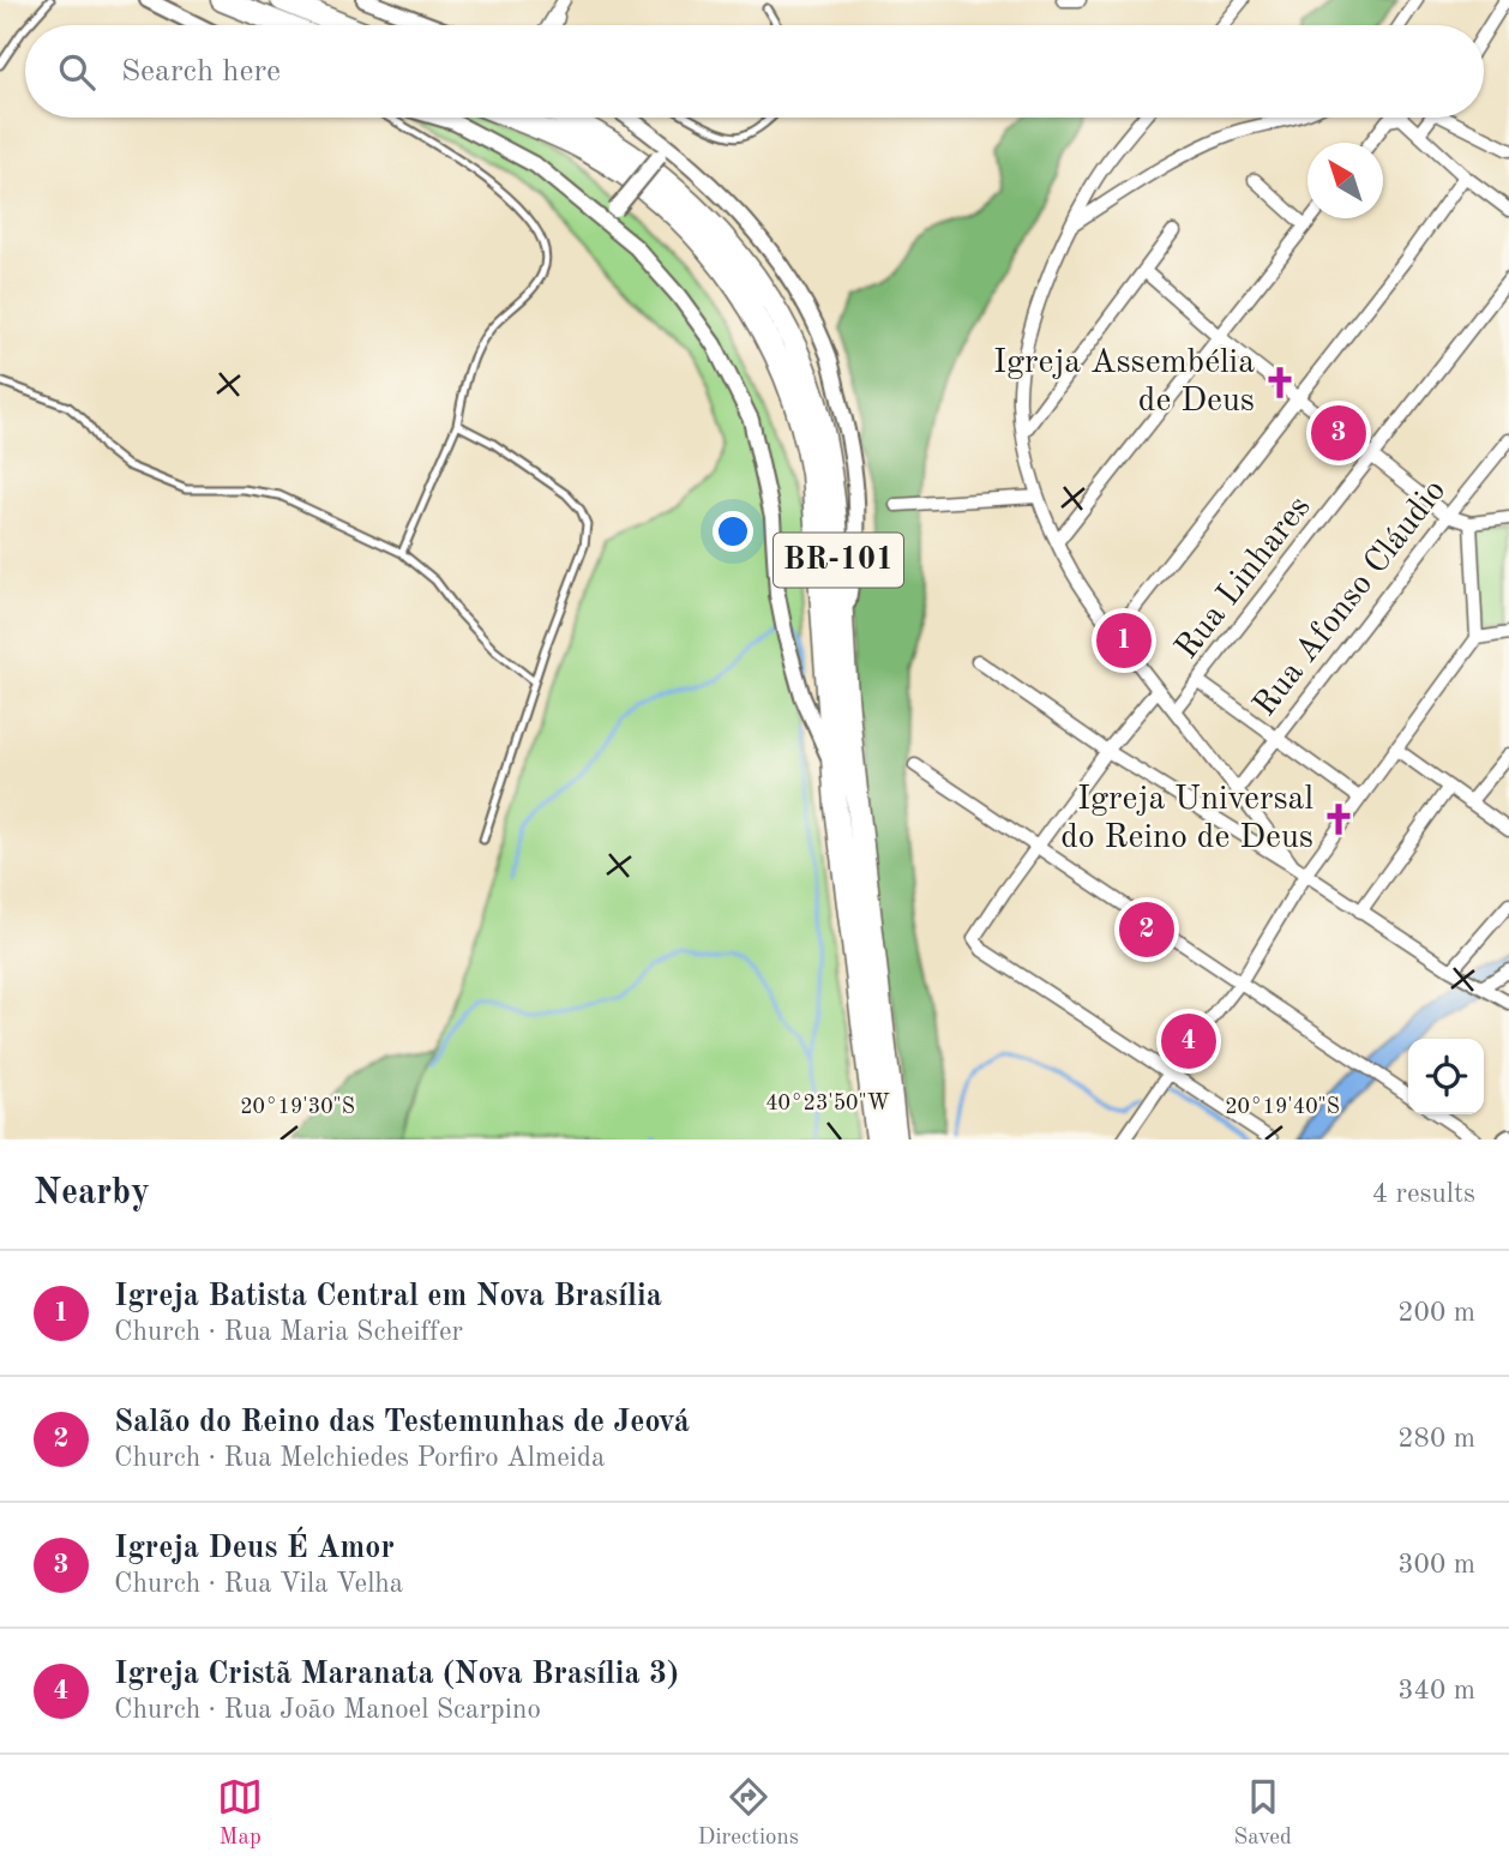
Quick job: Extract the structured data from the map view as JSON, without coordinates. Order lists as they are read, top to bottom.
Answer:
{
  "streets": {
    "highway": ["BR-101"],
    "street": ["Rua Linhares", "Rua Afonso Cláudio"]
  },
  "places": {
    "church": ["Igreja Assembélia de Deus", "Igreja Universal do Reino de Deus"]
  },
  "north": "top left",
  "page": {
    "search": "Search here",
    "pins": [
      "3",
      "1",
      "2",
      "4"
    ],
    "heading": ["Nearby", "4 results"],
    "list": [
      {
        "mark": "1",
        "name": "Igreja Batista Central em Nova Brasília",
        "note": "Church · Rua Maria Scheiffer",
        "value": "200 m"
      },
      {
        "mark": "2",
        "name": "Salão do Reino das Testemunhas de Jeová",
        "note": "Church · Rua Melchiedes Porfiro Almeida",
        "value": "280 m"
      },
      {
        "mark": "3",
        "name": "Igreja Deus É Amor",
        "note": "Church · Rua Vila Velha",
        "value": "300 m"
      },
      {
        "mark": "4",
        "name": "Igreja Cristã Maranata (Nova Brasília 3)",
        "note": "Church · Rua João Manoel Scarpino",
        "value": "340 m"
      }
    ],
    "nav": ["Map", "Directions", "Saved"]
  },
  "coordinates": ["40°23'50\"W", "20°19'30\"S", "20°19'40\"S"]
}
